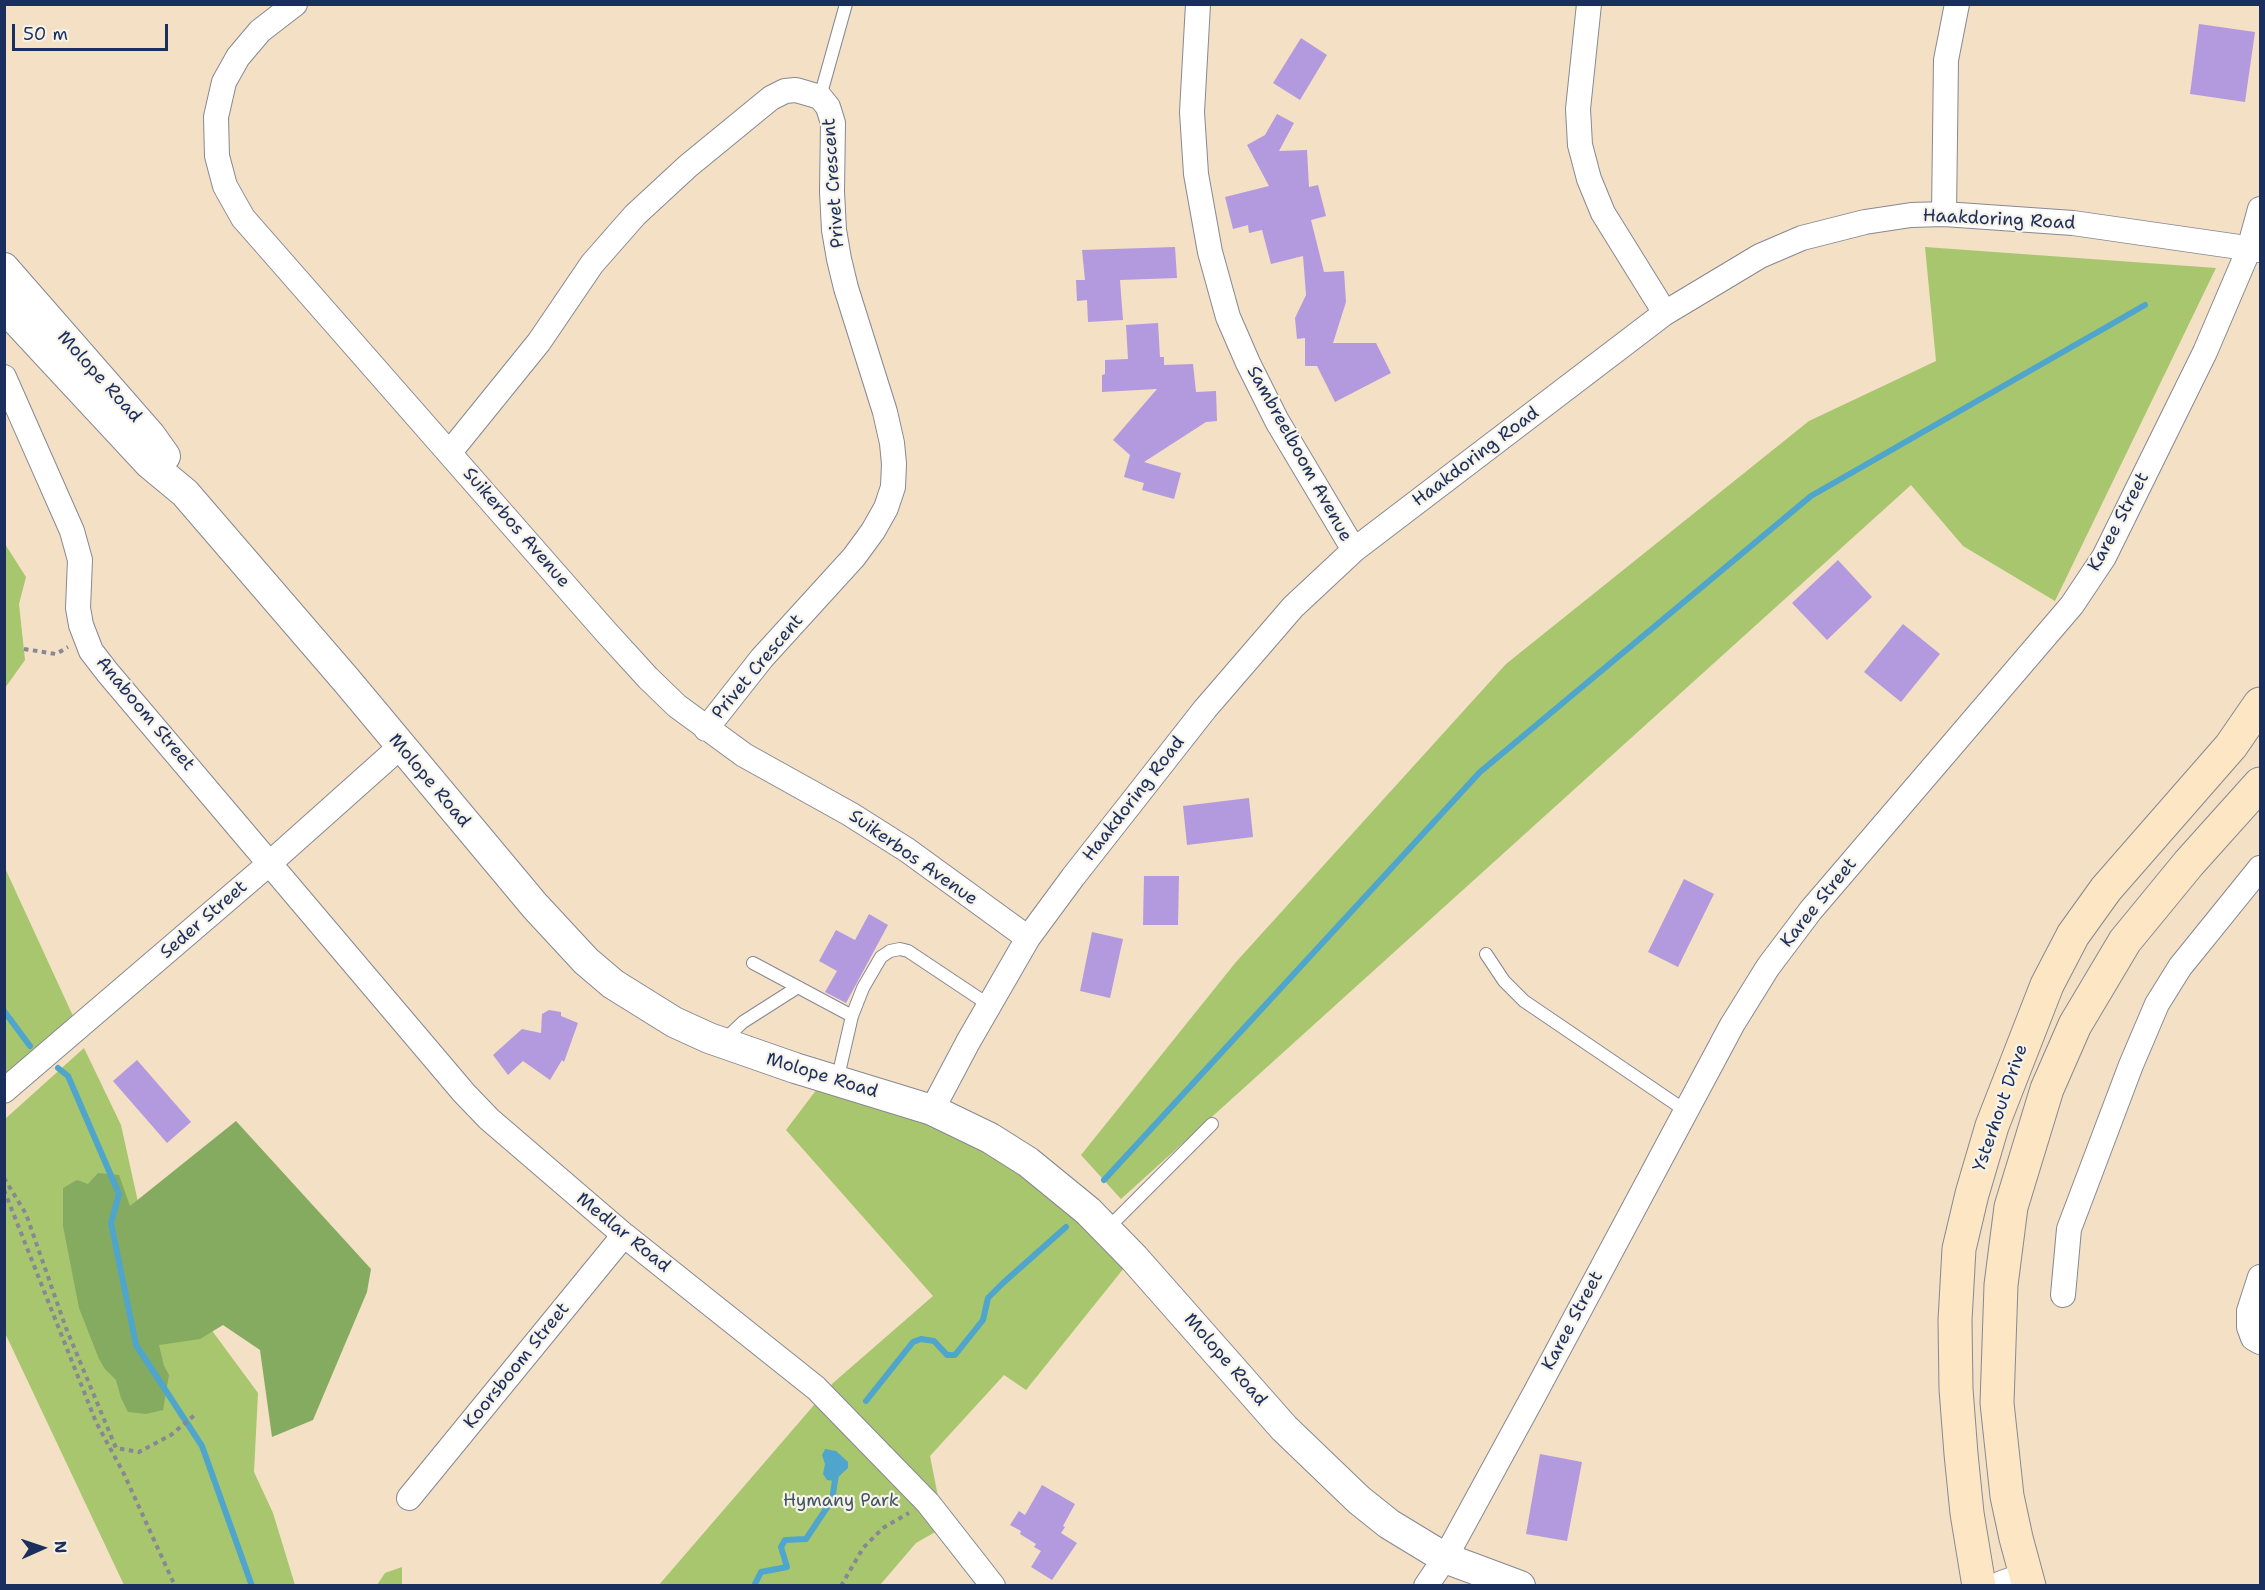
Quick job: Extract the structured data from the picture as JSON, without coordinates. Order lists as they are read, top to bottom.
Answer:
{
  "streets": {
    "main road": ["Ysterhout Drive"],
    "street": [
      "Privet Crescent",
      "Haakdoring Road",
      "Molope Road",
      "Sambreelboom Avenue",
      "Karee Street",
      "Suikerbos Avenue",
      "Anaboom Street",
      "Seder Street",
      "Medlar Road",
      "Koorsboom Street"
    ]
  },
  "crossings": [
    ["Privet Crescent", "Suikerbos Avenue"],
    ["Haakdoring Road", "Molope Road"],
    ["Haakdoring Road", "Sambreelboom Avenue"],
    ["Haakdoring Road", "Karee Street"],
    ["Haakdoring Road", "Suikerbos Avenue"],
    ["Molope Road", "Karee Street"],
    ["Molope Road", "Seder Street"],
    ["Anaboom Street", "Seder Street"],
    ["Anaboom Street", "Medlar Road"],
    ["Seder Street", "Medlar Road"],
    ["Medlar Road", "Koorsboom Street"]
  ],
  "parks": ["Hymany Park"],
  "scale_bar": "50 m",
  "north": "right"
}
